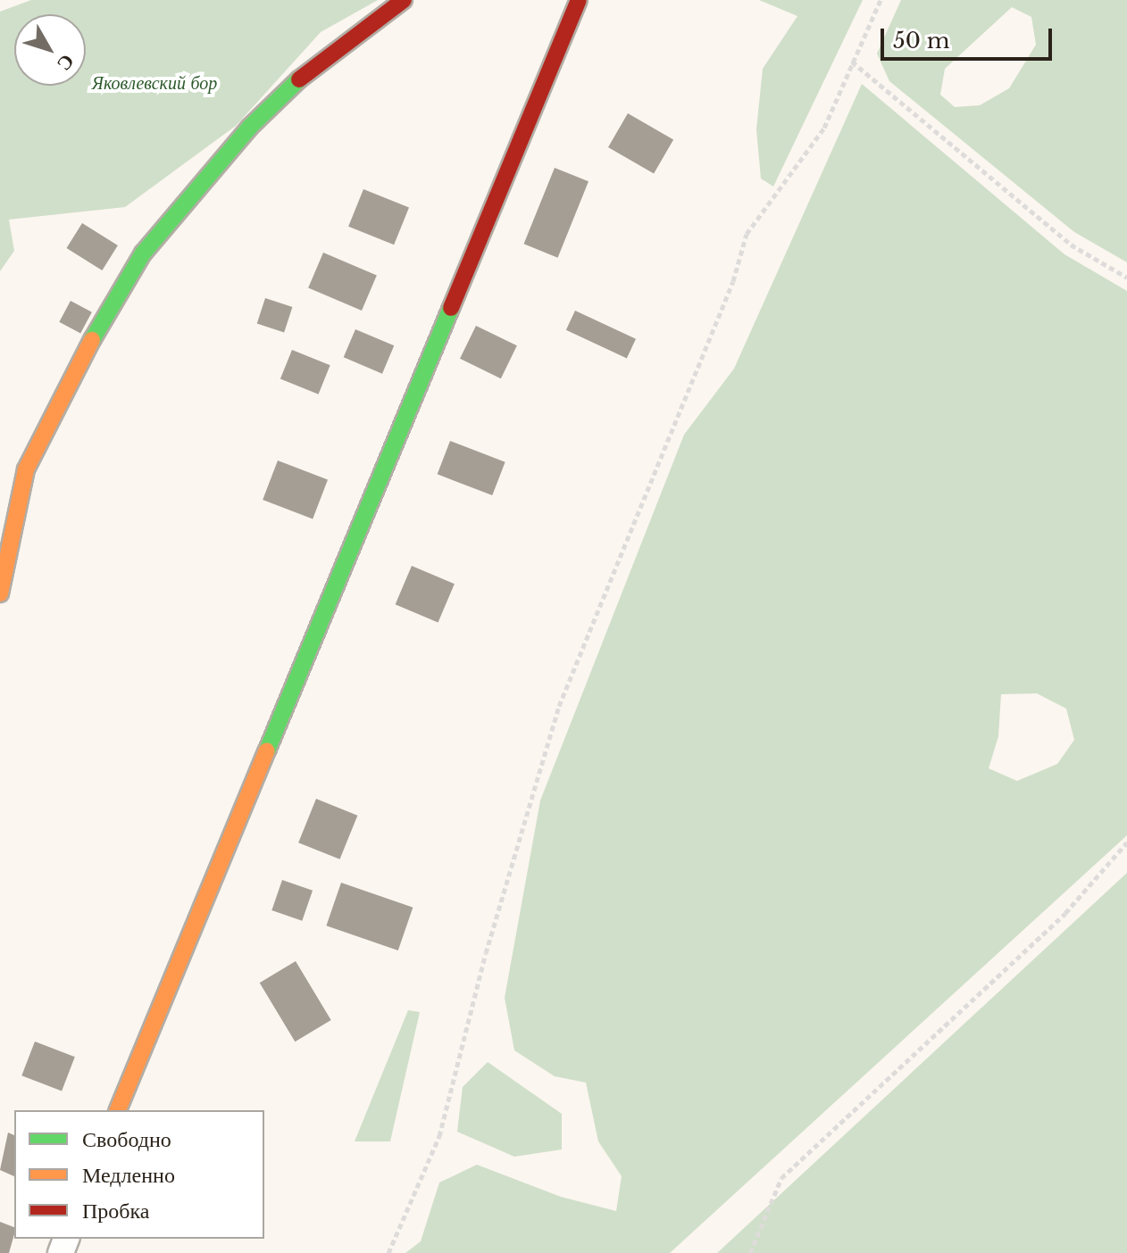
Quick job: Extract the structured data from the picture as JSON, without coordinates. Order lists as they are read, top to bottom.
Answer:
{
  "parks": ["Яковлевский бор"],
  "legend": ["Свободно", "Медленно", "Пробка"],
  "scale_bar": "50 m",
  "north": "bottom right"
}
